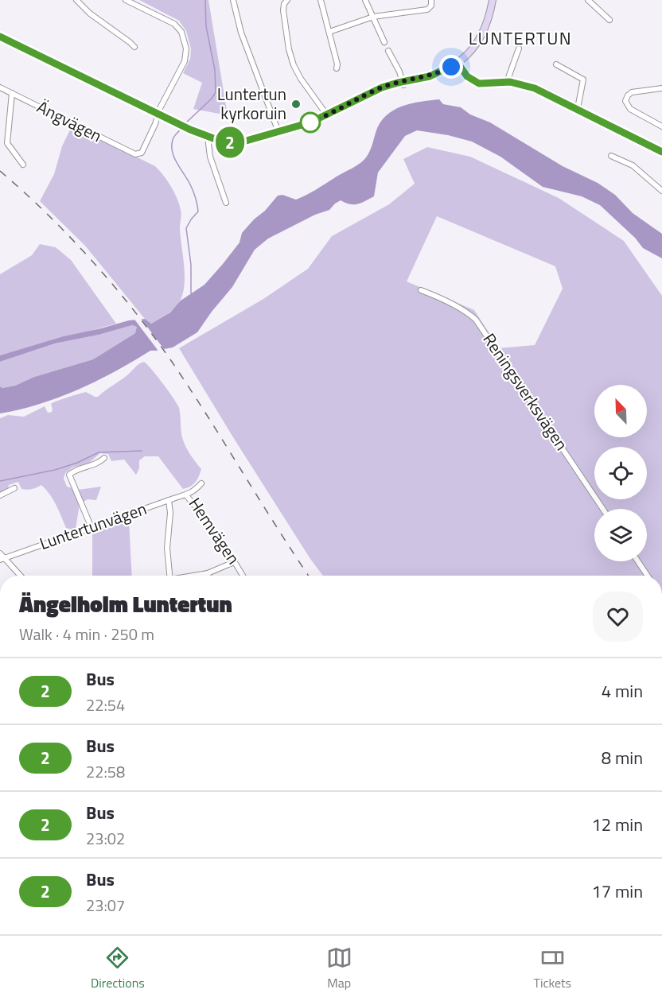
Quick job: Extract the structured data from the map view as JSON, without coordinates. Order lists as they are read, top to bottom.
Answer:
{
  "streets": {
    "street": [
      "Ängvägen",
      "Reningsverksvägen",
      "Luntertunvägen",
      "Hemvägen"
    ]
  },
  "crossings": [
    ["Luntertunvägen", "Hemvägen"]
  ],
  "districts": ["LUNTERTUN"],
  "places": ["Luntertun kyrkoruin"],
  "lines": ["bus line 2"],
  "north": "top left",
  "page": {
    "on_map": "2",
    "heading": ["Ängelholm Luntertun", "Walk · 4 min · 250 m"],
    "list": [
      {
        "mark": "2",
        "name": "Bus",
        "note": "22:54",
        "value": "4 min"
      },
      {
        "mark": "2",
        "name": "Bus",
        "note": "22:58",
        "value": "8 min"
      },
      {
        "mark": "2",
        "name": "Bus",
        "note": "23:02",
        "value": "12 min"
      },
      {
        "mark": "2",
        "name": "Bus",
        "note": "23:07",
        "value": "17 min"
      }
    ],
    "tabs": ["Directions", "Map", "Tickets"]
  }
}
